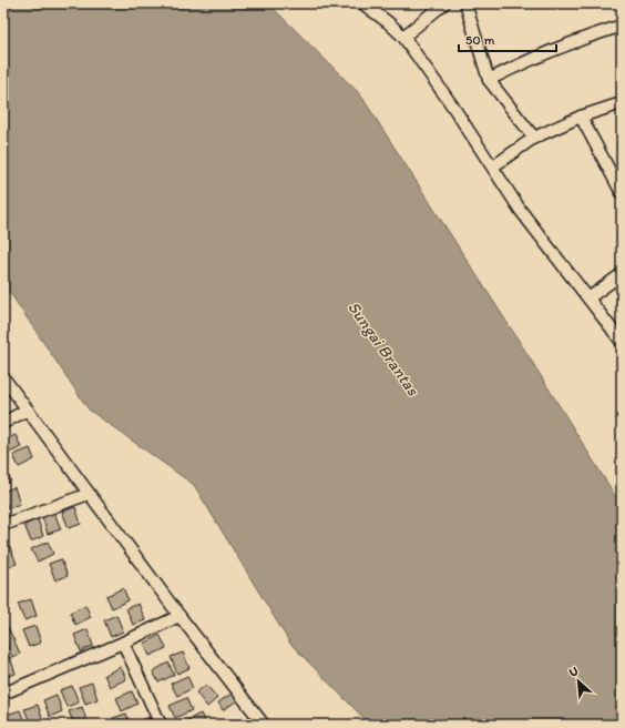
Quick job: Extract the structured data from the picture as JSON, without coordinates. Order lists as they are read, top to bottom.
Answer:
{
  "water": ["Sungai Brantas"],
  "scale_bar": "50 m",
  "north": "top left"
}
